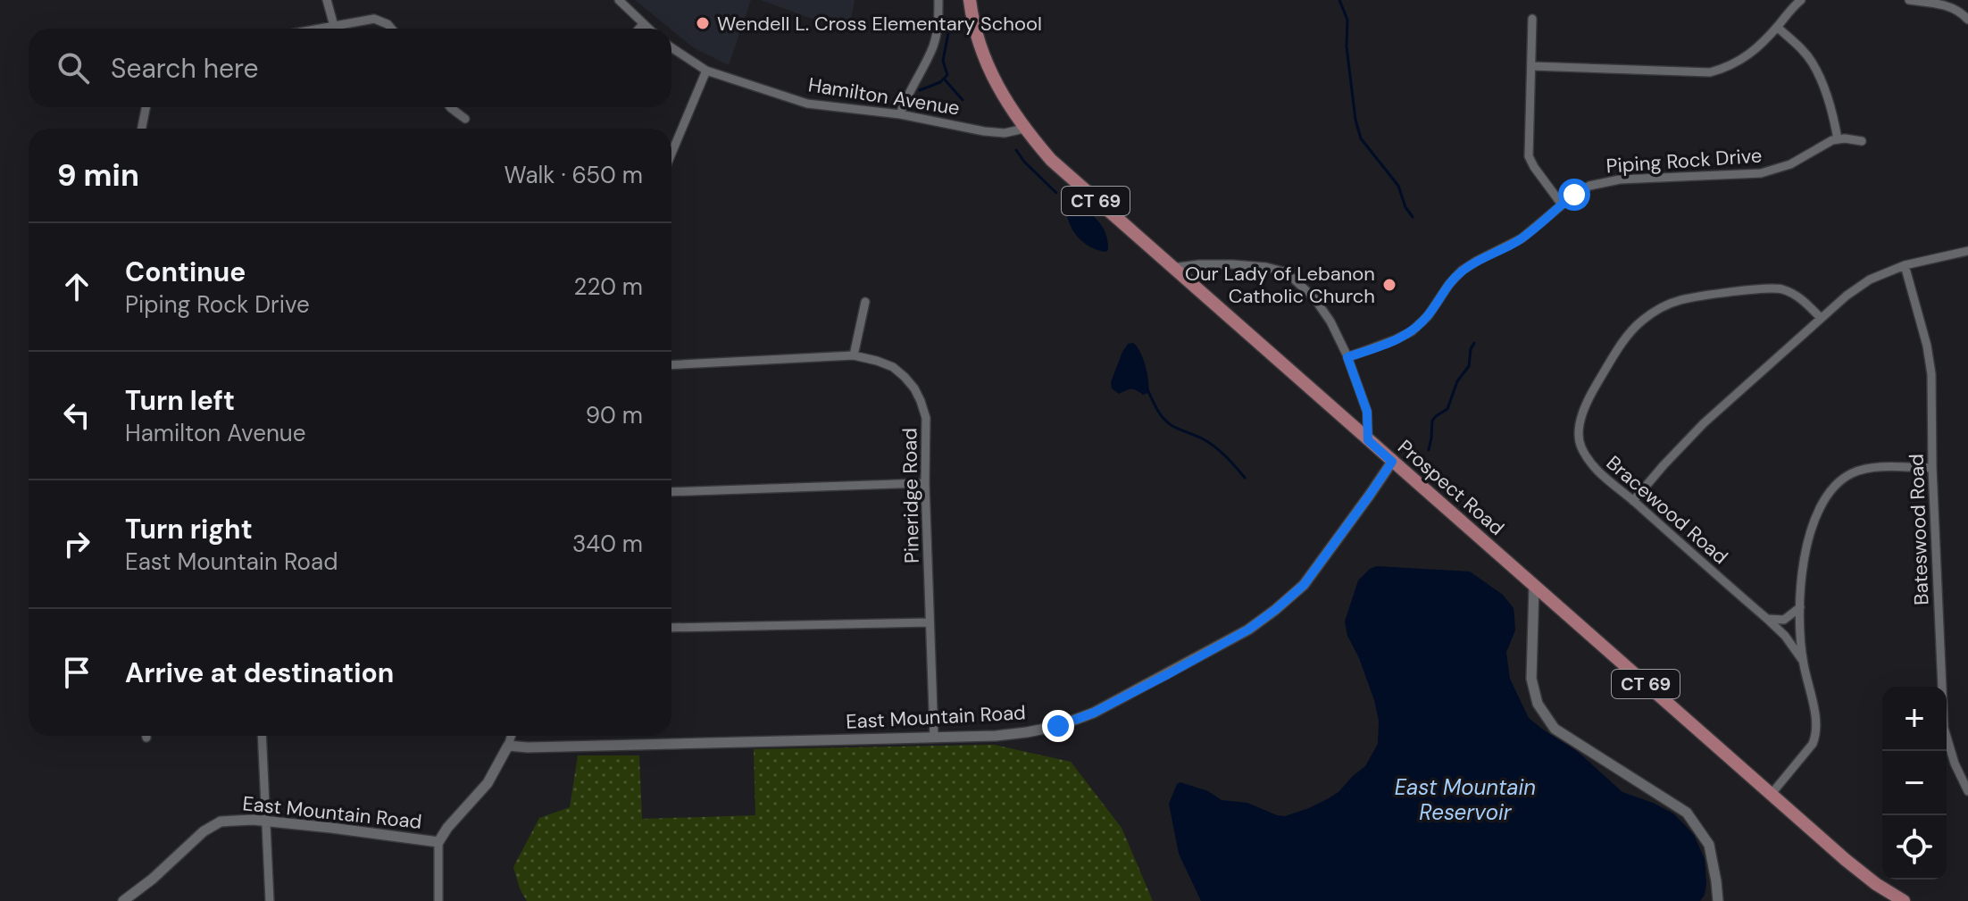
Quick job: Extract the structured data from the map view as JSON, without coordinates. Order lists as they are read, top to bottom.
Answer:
{
  "streets": {
    "main road": ["CT 69", "Prospect Road"],
    "street": [
      "Hamilton Avenue",
      "Piping Rock Drive",
      "Pineridge Road",
      "Bracewood Road",
      "Bateswood Road",
      "East Mountain Road"
    ]
  },
  "crossings": [
    ["Hamilton Avenue", "Prospect Road"],
    ["Prospect Road", "East Mountain Road"],
    ["Pineridge Road", "East Mountain Road"]
  ],
  "water": ["East Mountain Reservoir"],
  "places": ["Wendell L. Cross Elementary School", "Our Lady of Lebanon Catholic Church"],
  "page": {
    "search": "Search here",
    "heading": ["9 min", "Walk · 650 m"],
    "list": [
      ["Continue", "Piping Rock Drive", "220 m"],
      ["Turn left", "Hamilton Avenue", "90 m"],
      ["Turn right", "East Mountain Road", "340 m"],
      "Arrive at destination"
    ],
    "map_buttons": ["+", "−"]
  }
}
